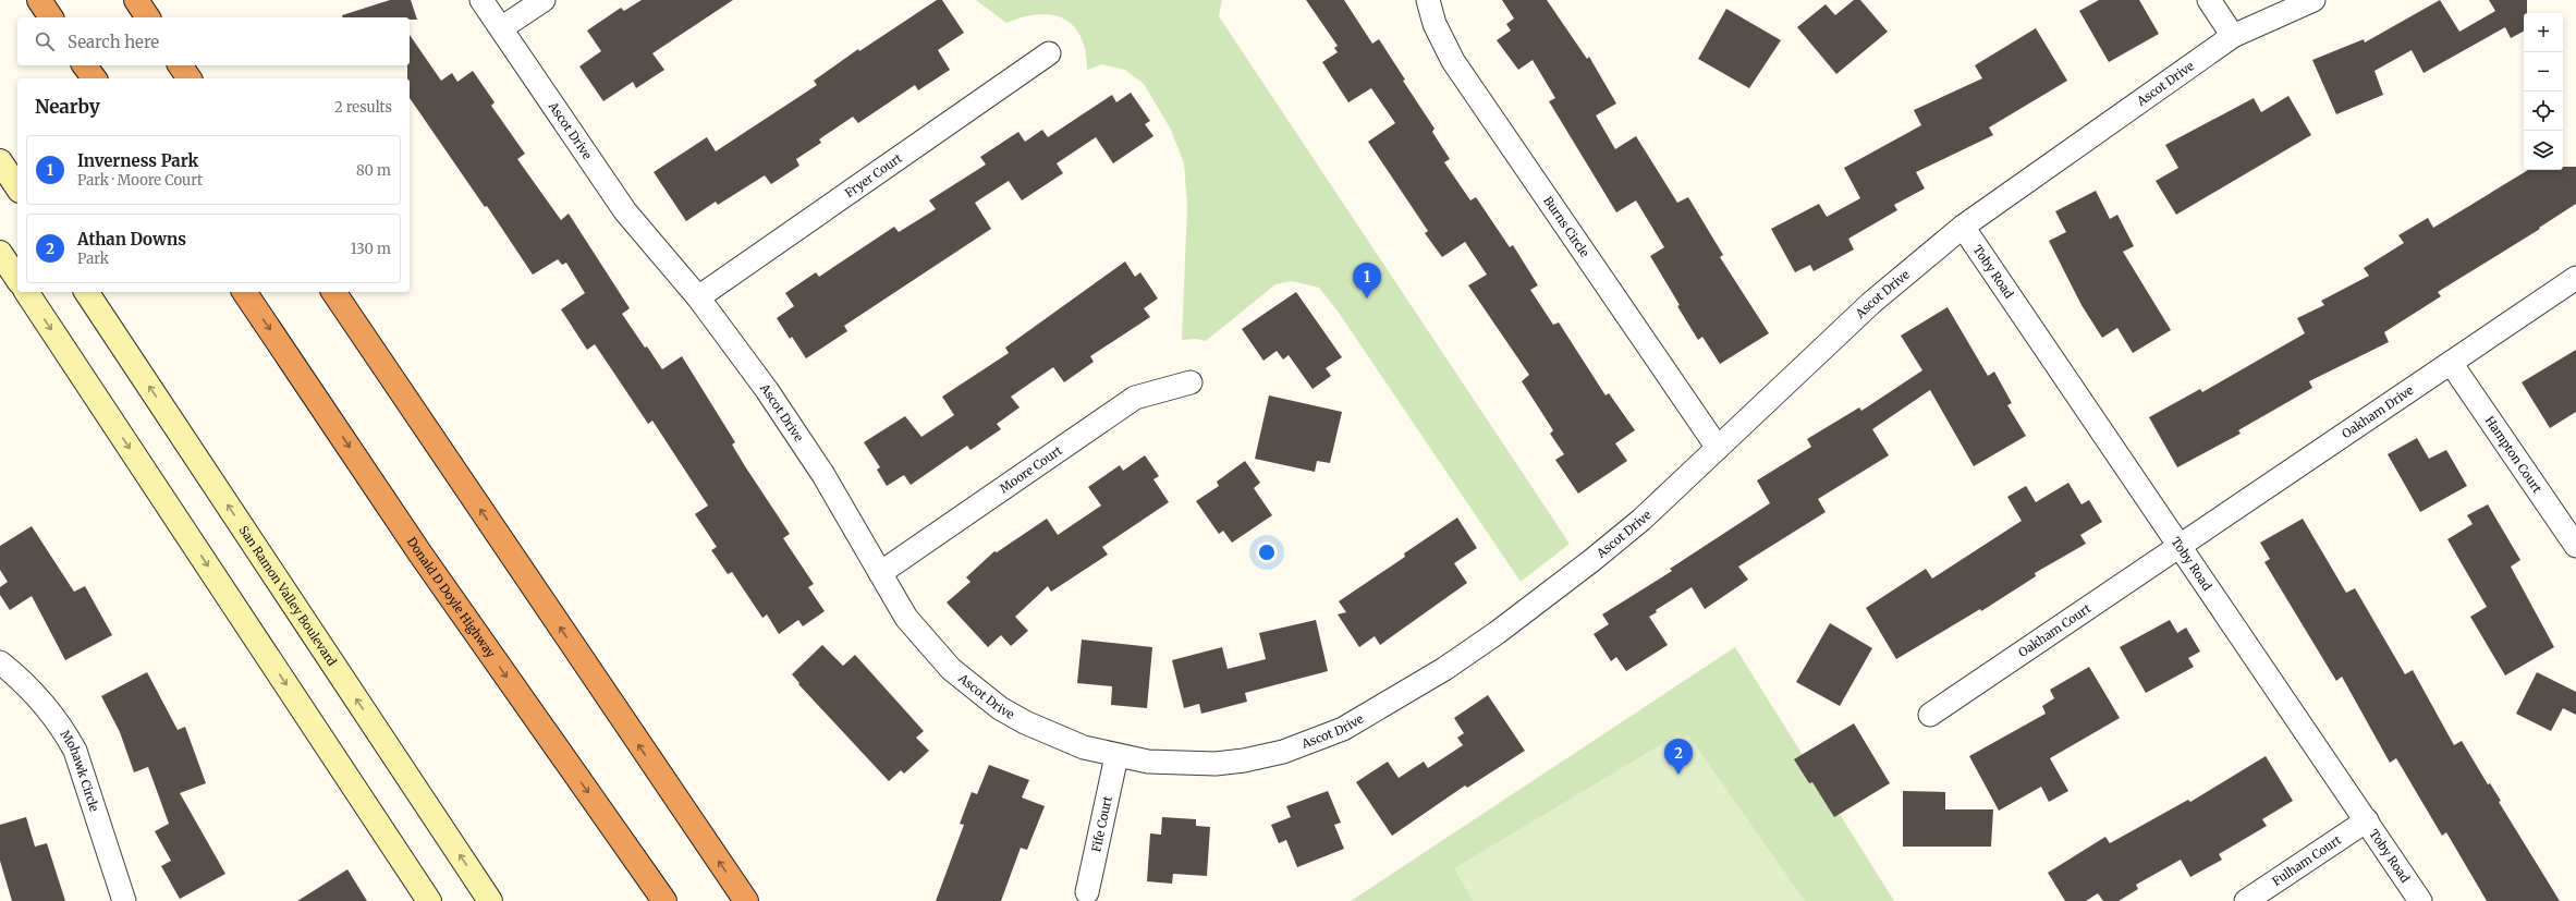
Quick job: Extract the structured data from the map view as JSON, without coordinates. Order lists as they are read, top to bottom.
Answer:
{
  "streets": {
    "highway": ["Donald D Doyle Highway"],
    "main road": ["San Ramon Valley Boulevard"],
    "street": [
      "Ascot Drive",
      "Fryer Court",
      "Burns Circle",
      "Toby Road",
      "Oakham Drive",
      "Hampton Court",
      "Moore Court",
      "Oakham Court",
      "Mohawk Circle",
      "Fife Court",
      "Fulham Court"
    ]
  },
  "crossings": [
    ["Ascot Drive", "Fryer Court"],
    ["Ascot Drive", "Burns Circle"],
    ["Ascot Drive", "Toby Road"],
    ["Ascot Drive", "Moore Court"],
    ["Ascot Drive", "Fife Court"],
    ["Toby Road", "Oakham Drive"],
    ["Toby Road", "Oakham Court"],
    ["Toby Road", "Fulham Court"],
    ["Oakham Drive", "Hampton Court"],
    ["Oakham Drive", "Oakham Court"]
  ],
  "page": {
    "map_buttons": ["+", "−"],
    "search": "Search here",
    "heading": ["Nearby", "2 results"],
    "list": [
      {
        "mark": "1",
        "name": "Inverness Park",
        "note": "Park · Moore Court",
        "value": "80 m"
      },
      {
        "mark": "2",
        "name": "Athan Downs",
        "note": "Park",
        "value": "130 m"
      }
    ],
    "pins": ["1", "2"]
  }
}
